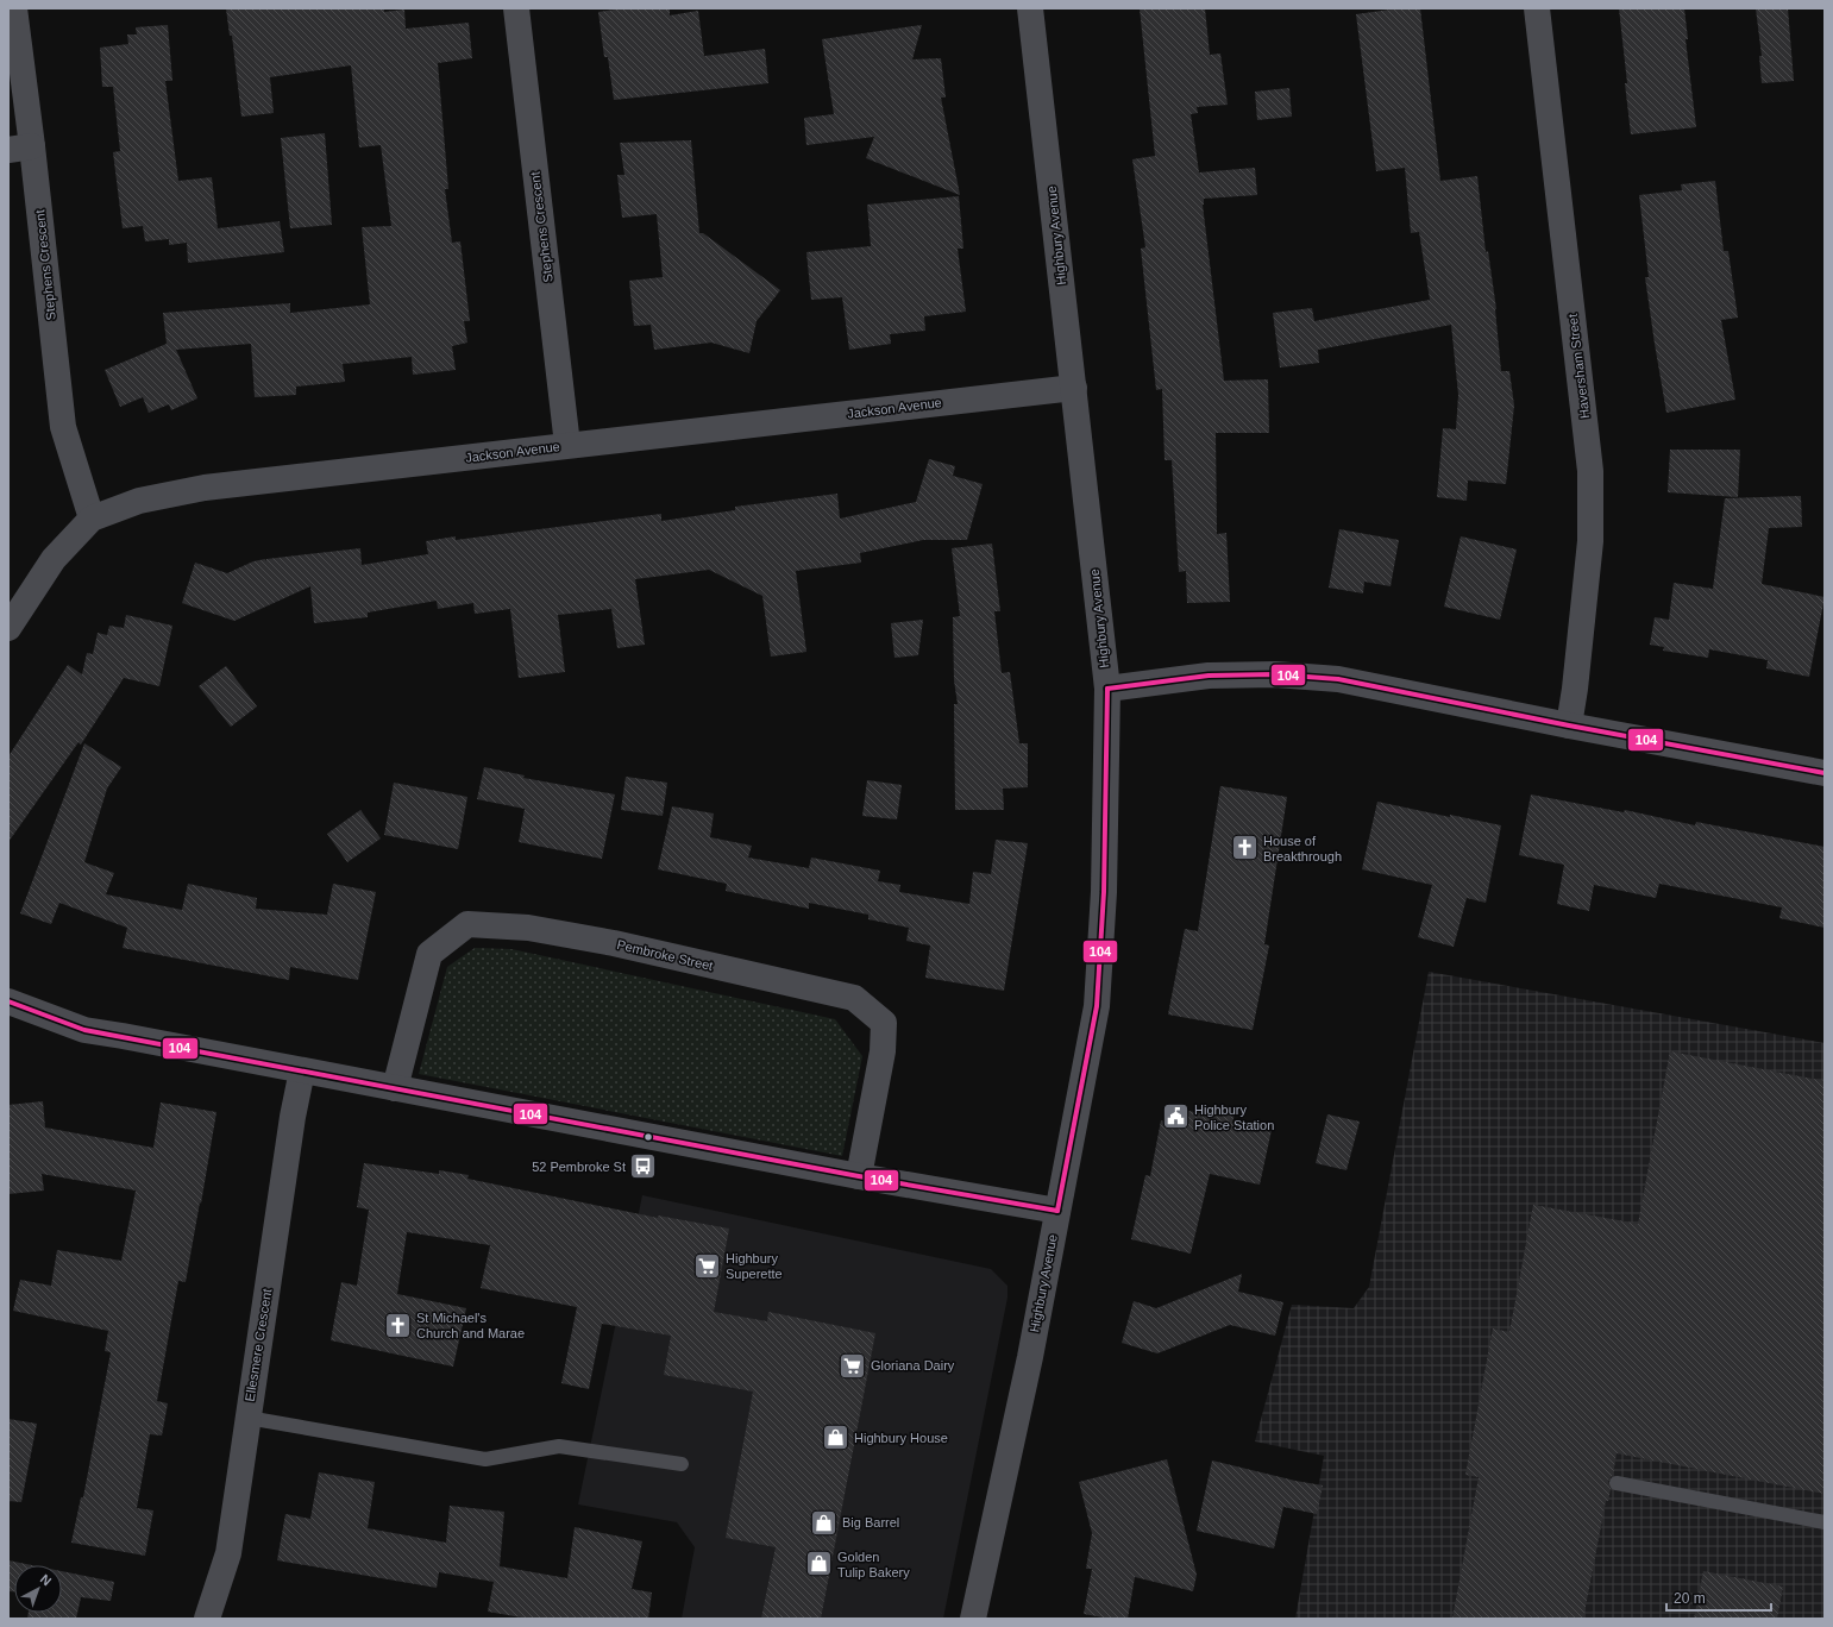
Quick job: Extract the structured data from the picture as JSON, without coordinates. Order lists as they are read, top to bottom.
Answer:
{
  "streets": {
    "street": [
      "Stephens Crescent",
      "Highbury Avenue",
      "Haversham Street",
      "Jackson Avenue",
      "Pembroke Street",
      "Ellesmere Crescent"
    ]
  },
  "crossings": [
    ["Stephens Crescent", "Jackson Avenue"],
    ["Highbury Avenue", "Jackson Avenue"]
  ],
  "places": {
    "church": ["House of Breakthrough", "St Michael's Church and Marae"],
    "public building": ["Highbury Police Station"],
    "bus stop": ["52 Pembroke St"],
    "supermarket": ["Highbury Superette", "Gloriana Dairy"],
    "shop": ["Highbury House", "Big Barrel", "Golden Tulip Bakery"]
  },
  "lines": ["transit line 104"],
  "scale_bar": "20 m",
  "north": "top right"
}
